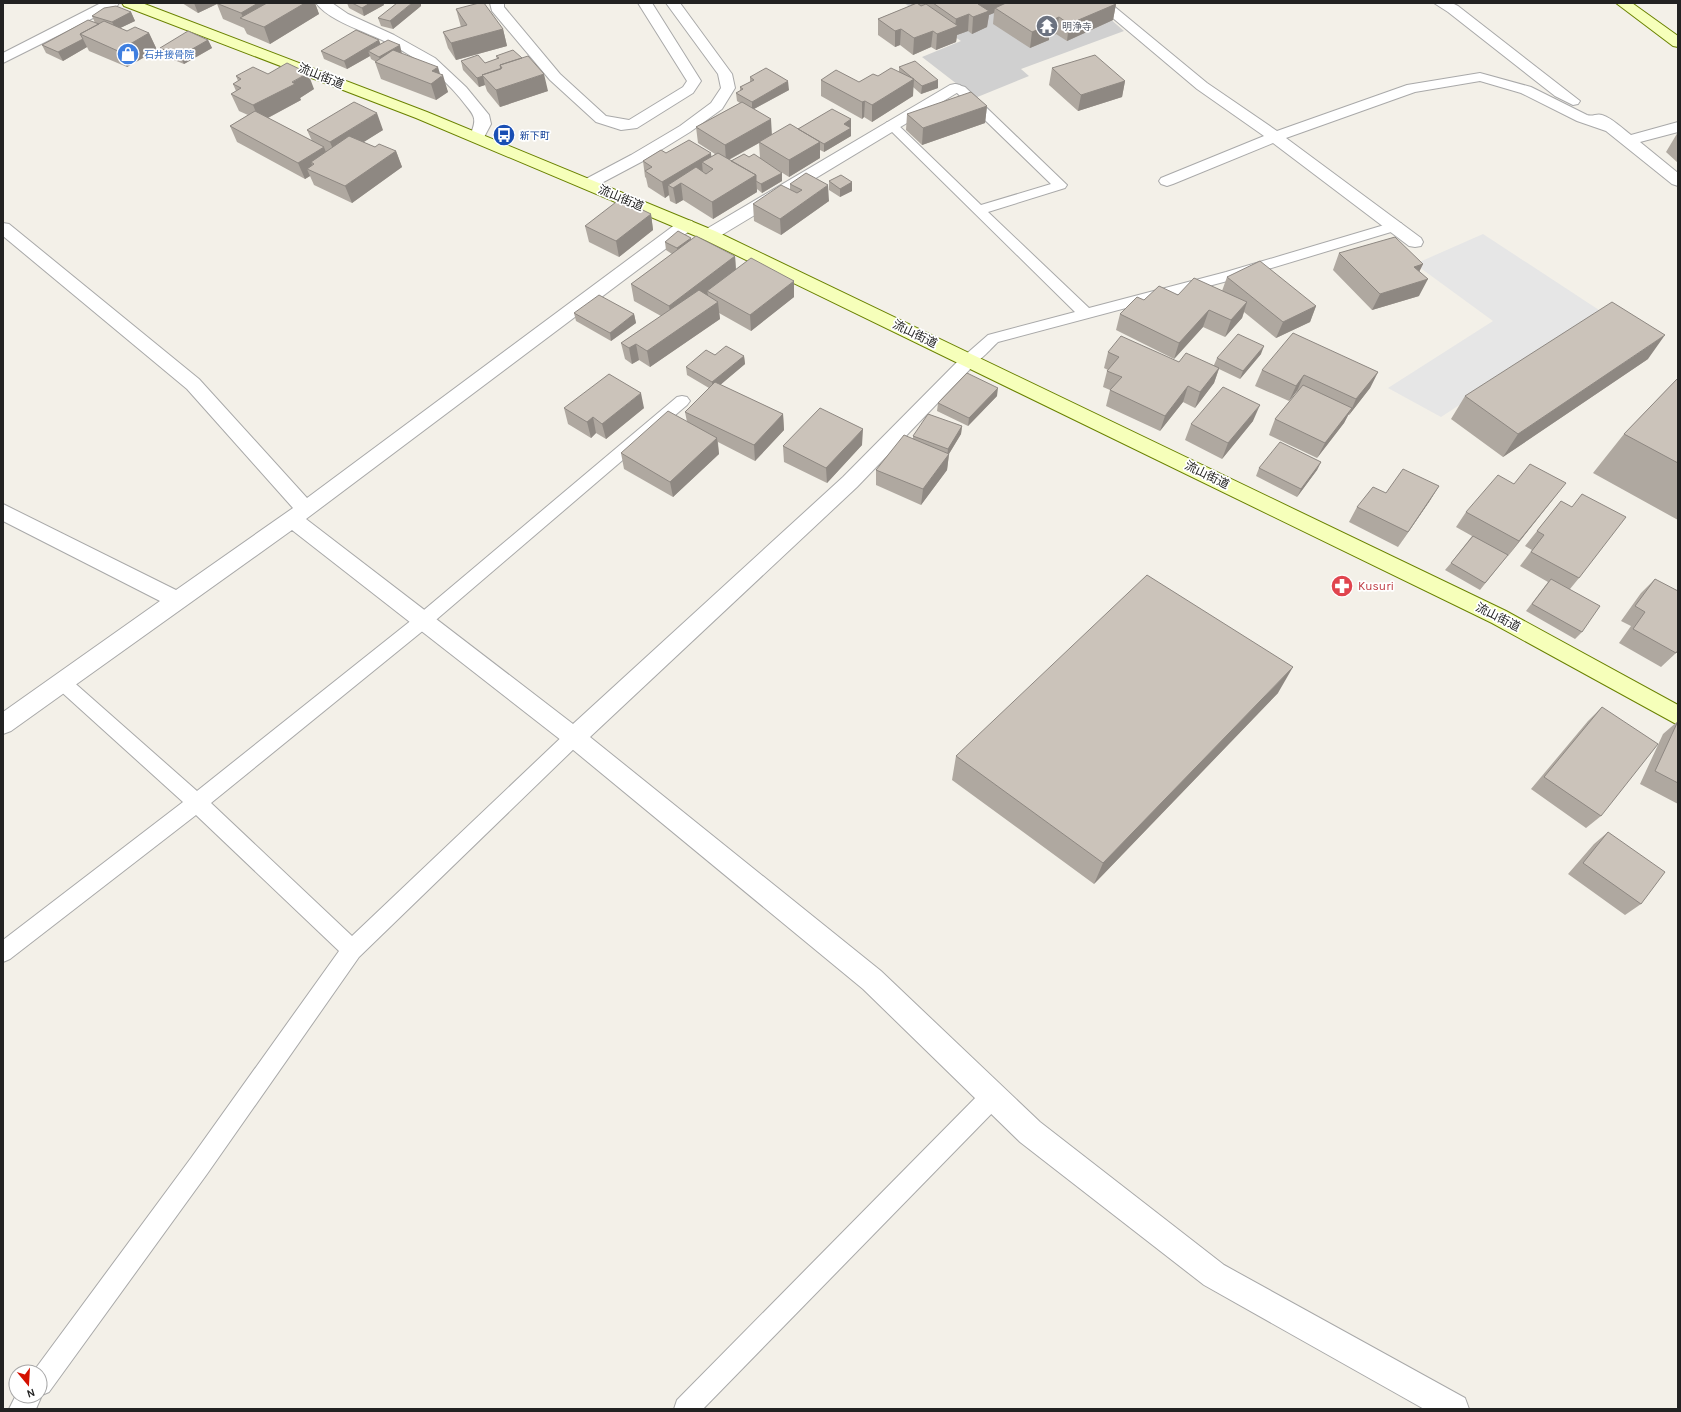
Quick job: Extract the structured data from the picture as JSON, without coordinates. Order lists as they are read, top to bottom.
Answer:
{
  "streets": {
    "street": ["流山街道"]
  },
  "places": {
    "temple": ["明浄寺"],
    "shop": ["石井接骨院"],
    "bus stop": ["新下町"],
    "pharmacy": ["Kusuri"]
  },
  "north": "bottom"
}
